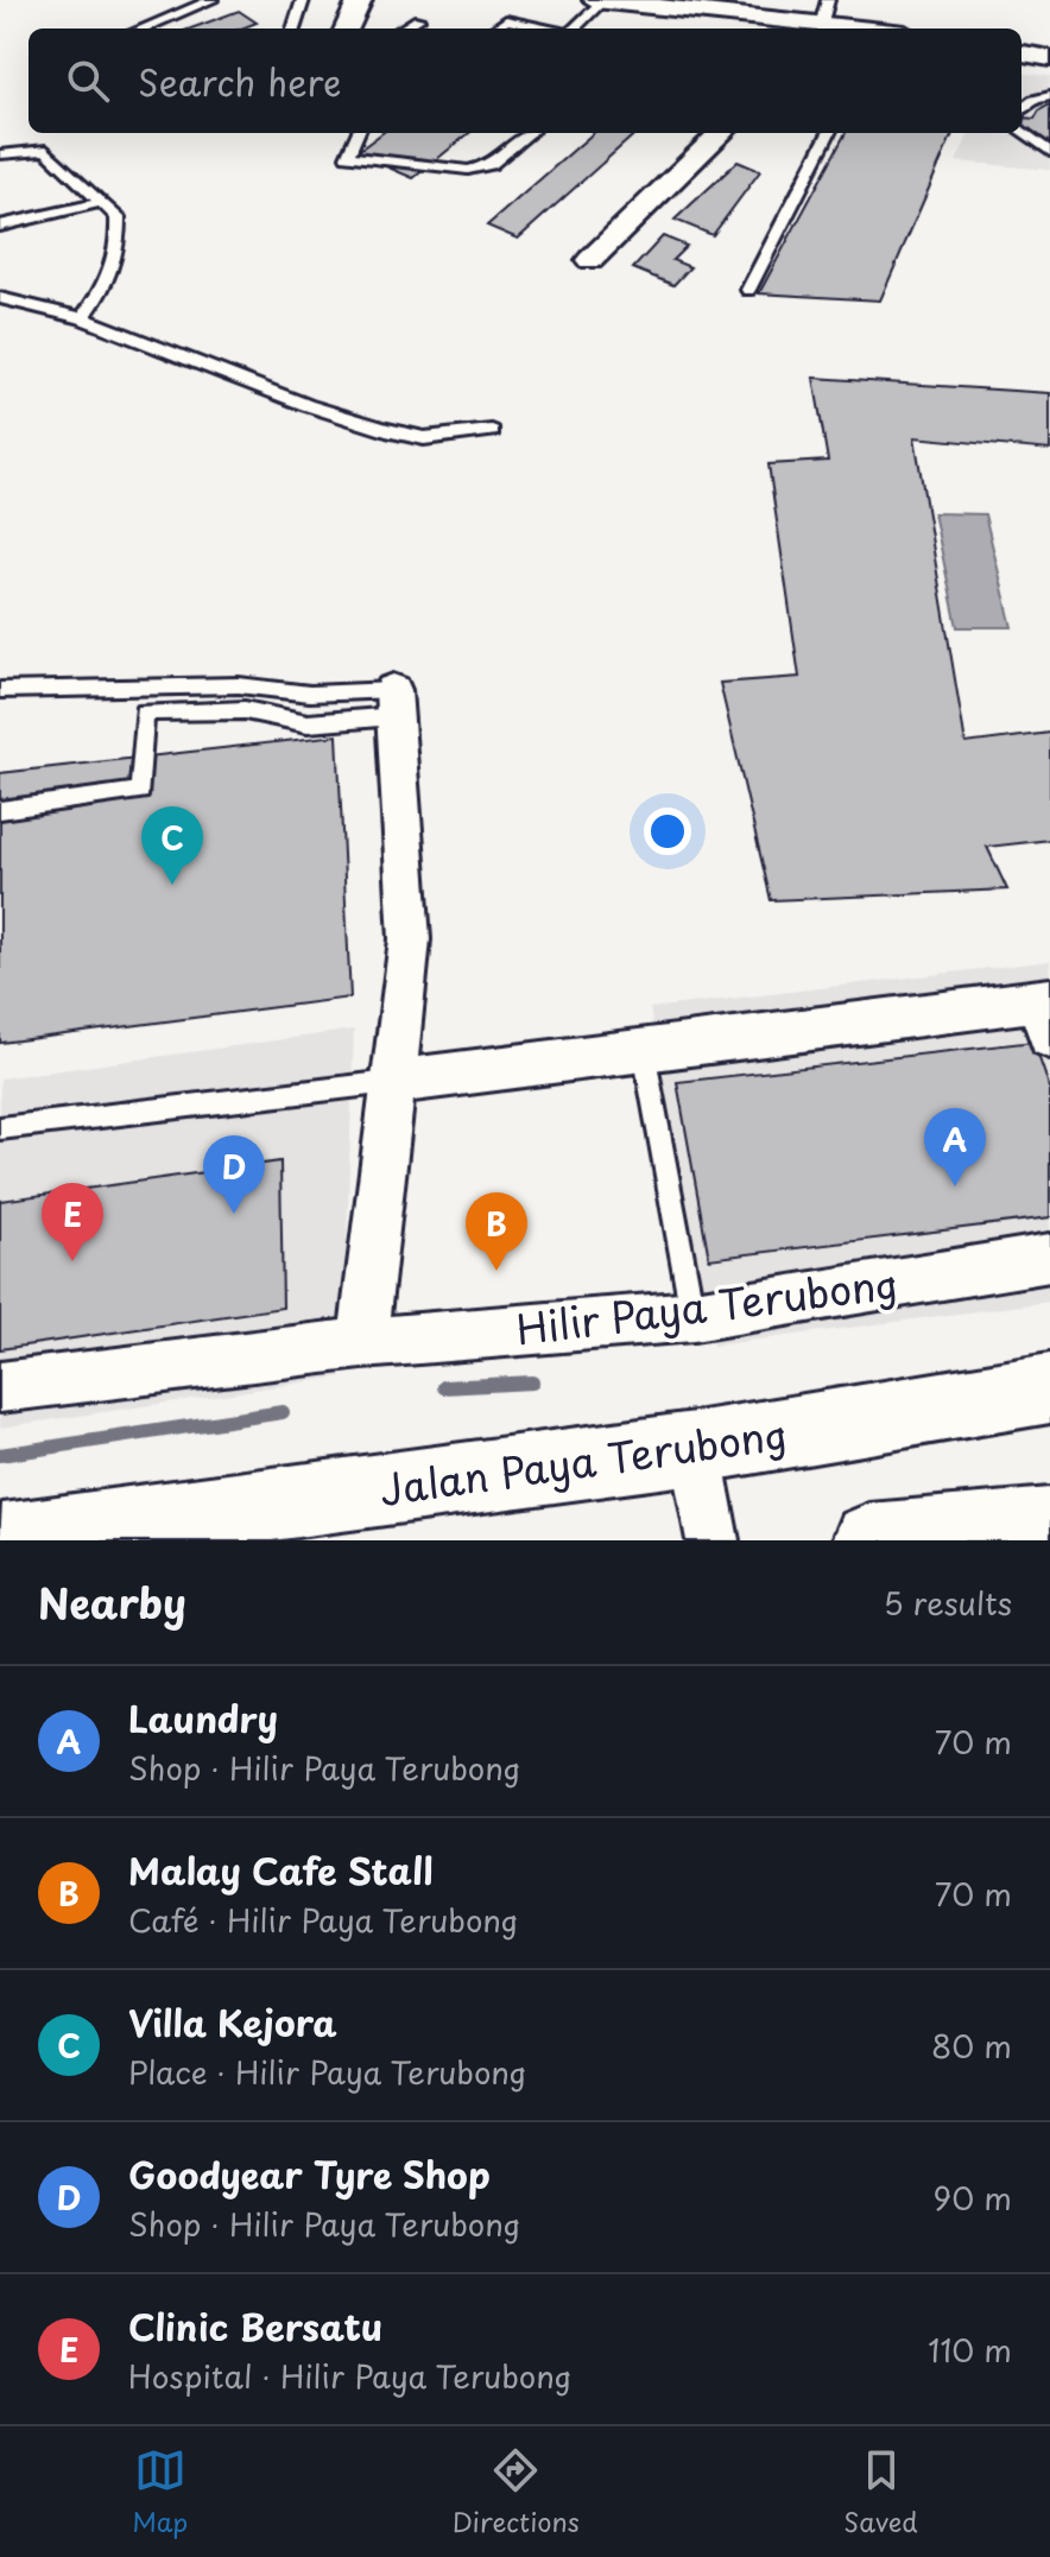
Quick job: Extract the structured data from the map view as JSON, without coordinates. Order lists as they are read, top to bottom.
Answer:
{
  "streets": {
    "main road": ["Jalan Paya Terubong"],
    "street": ["Hilir Paya Terubong"]
  },
  "page": {
    "search": "Search here",
    "pins": [
      "C",
      "A",
      "D",
      "E",
      "B"
    ],
    "heading": ["Nearby", "5 results"],
    "list": [
      {
        "mark": "A",
        "name": "Laundry",
        "note": "Shop · Hilir Paya Terubong",
        "value": "70 m"
      },
      {
        "mark": "B",
        "name": "Malay Cafe Stall",
        "note": "Café · Hilir Paya Terubong",
        "value": "70 m"
      },
      {
        "mark": "C",
        "name": "Villa Kejora",
        "note": "Place · Hilir Paya Terubong",
        "value": "80 m"
      },
      {
        "mark": "D",
        "name": "Goodyear Tyre Shop",
        "note": "Shop · Hilir Paya Terubong",
        "value": "90 m"
      },
      {
        "mark": "E",
        "name": "Clinic Bersatu",
        "note": "Hospital · Hilir Paya Terubong",
        "value": "110 m"
      }
    ],
    "nav": ["Map", "Directions", "Saved"]
  }
}
